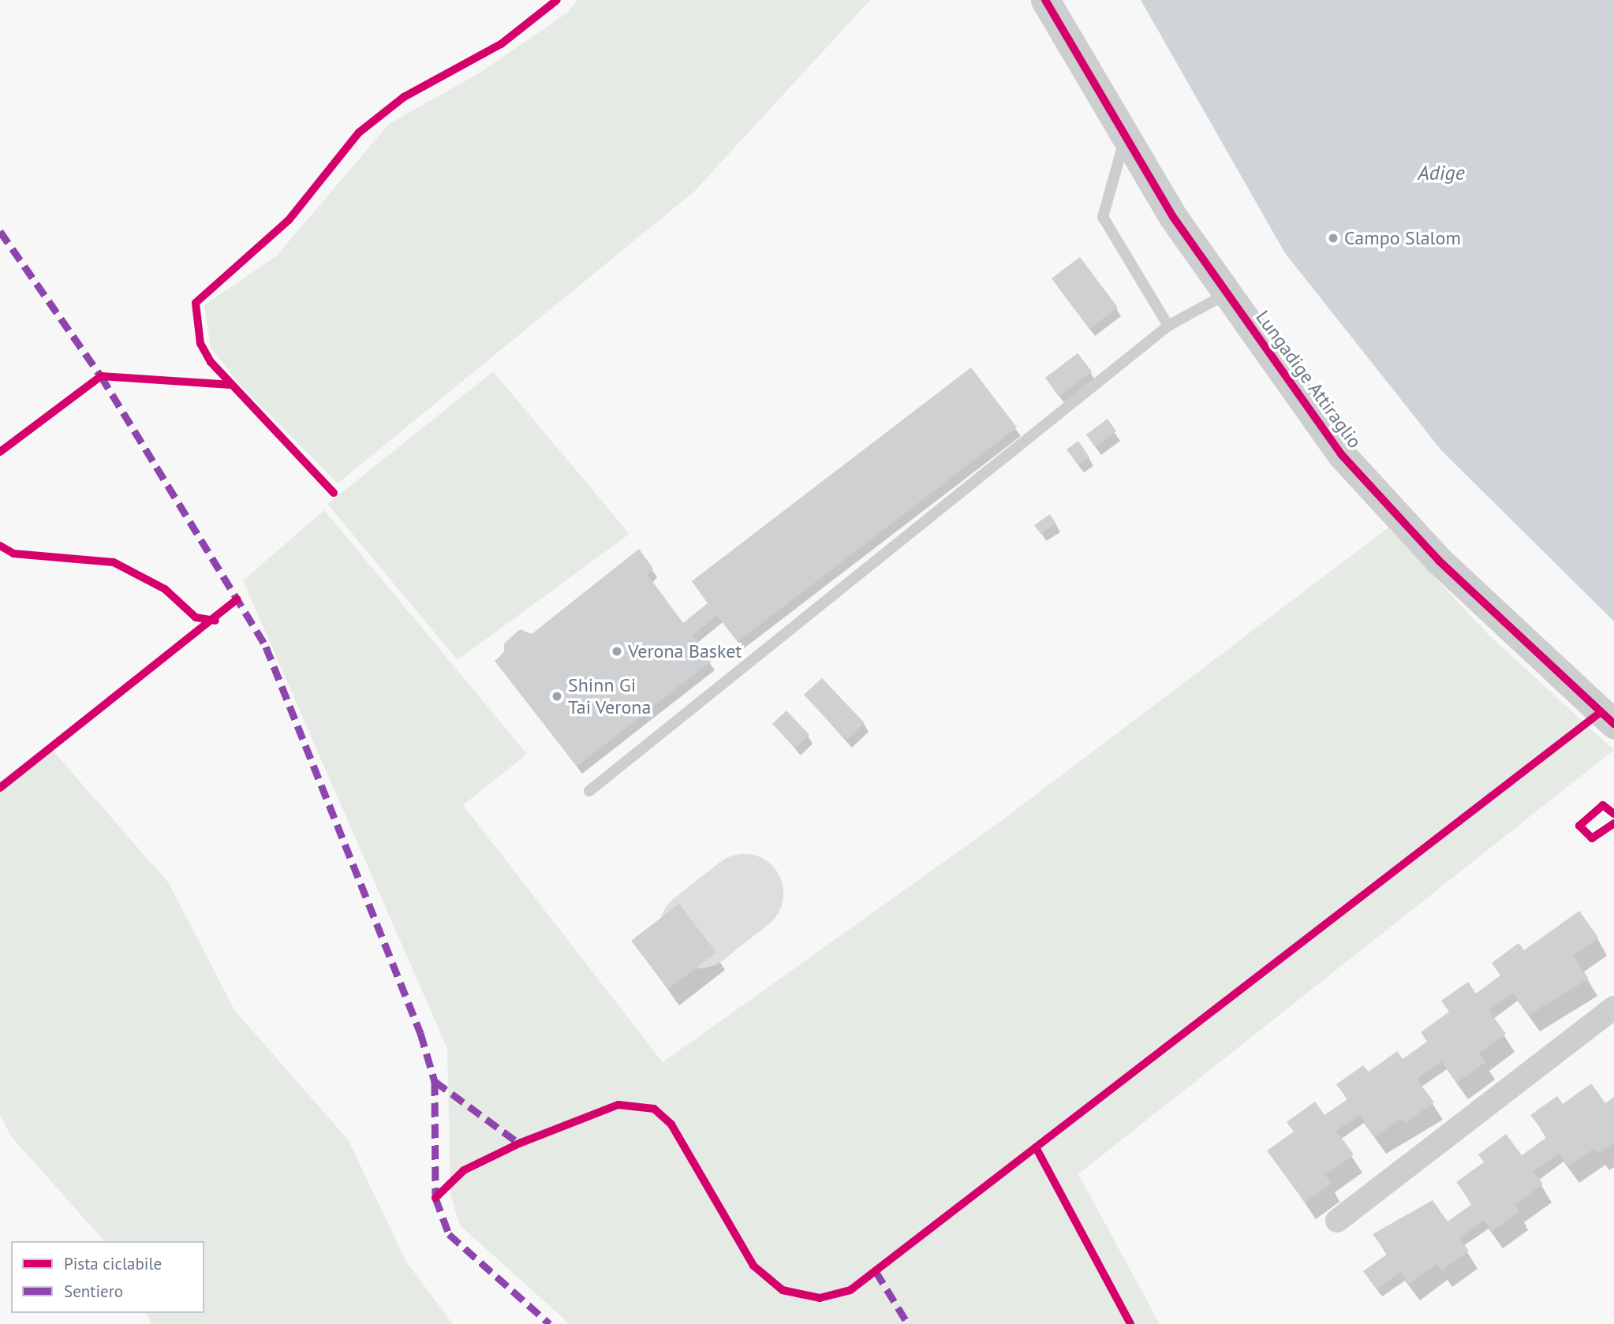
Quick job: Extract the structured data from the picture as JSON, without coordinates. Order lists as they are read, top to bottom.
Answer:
{
  "streets": {
    "street": ["Lungadige Attiraglio"]
  },
  "water": ["Adige"],
  "places": ["Campo Slalom", "Verona Basket", "Shinn Gi Tai Verona"],
  "legend": ["Pista ciclabile", "Sentiero"]
}
